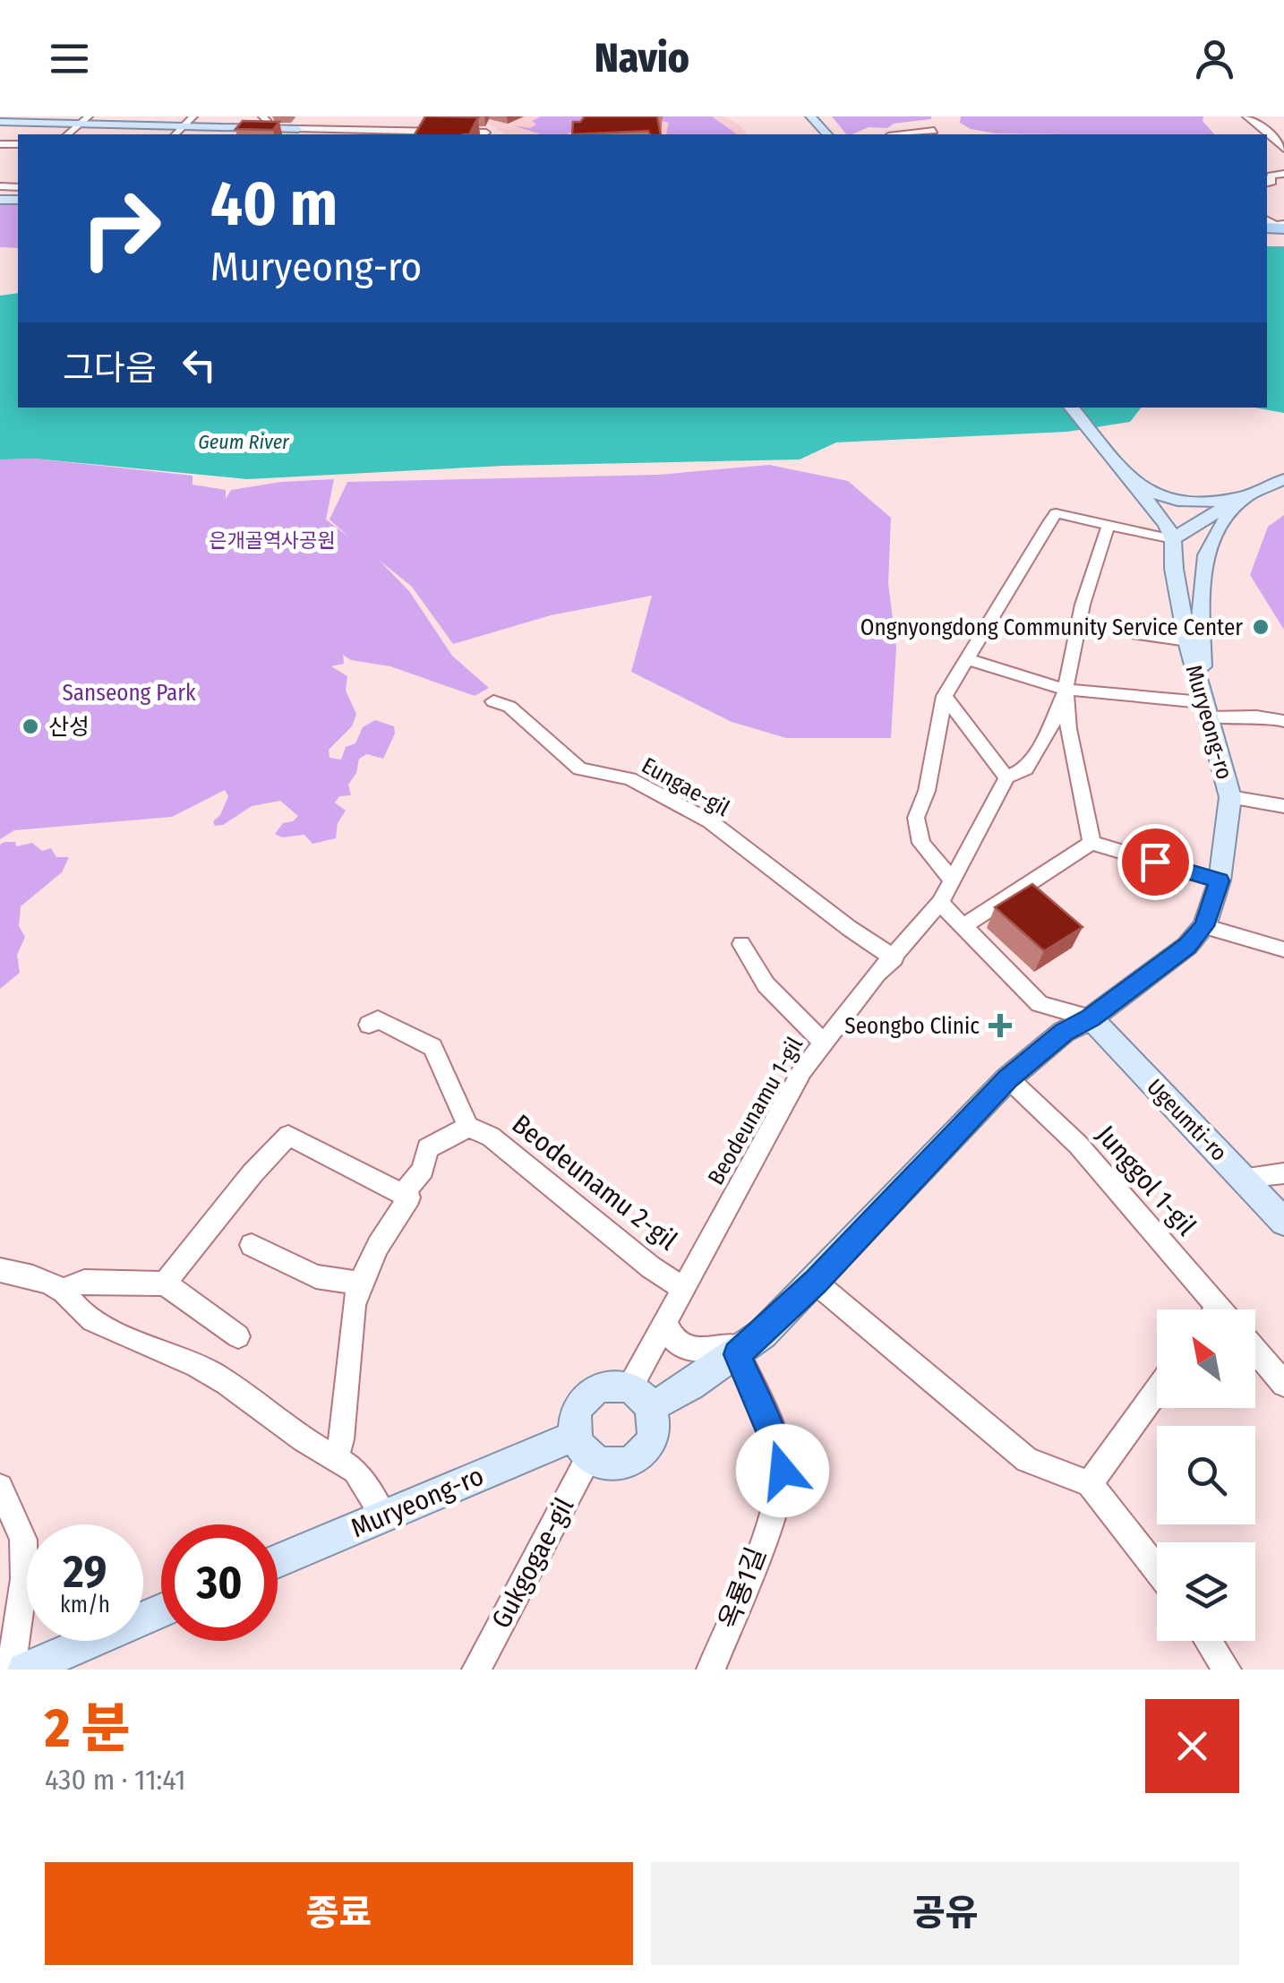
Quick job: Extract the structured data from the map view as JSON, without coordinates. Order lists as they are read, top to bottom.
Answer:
{
  "streets": {
    "main road": ["Muryeong-ro", "Ugeumti-ro"],
    "street": [
      "Eungae-gil",
      "Beodeunamu 1-gil",
      "Junggol 1-gil",
      "Beodeunamu 2-gil",
      "Gukgogae-gil",
      "옥룡1길"
    ]
  },
  "crossings": [
    ["Muryeong-ro", "Beodeunamu 1-gil"],
    ["Muryeong-ro", "Ugeumti-ro"],
    ["Muryeong-ro", "Junggol 1-gil"],
    ["Muryeong-ro", "Gukgogae-gil"],
    ["Muryeong-ro", "옥룡1길"],
    ["Eungae-gil", "Beodeunamu 1-gil"],
    ["Beodeunamu 1-gil", "Beodeunamu 2-gil"],
    ["Beodeunamu 1-gil", "Gukgogae-gil"]
  ],
  "water": ["Geum River"],
  "parks": ["은개골역사공원", "Sanseong Park"],
  "places": {
    "other": ["Ongnyongdong Community Service Center", "산성"],
    "health": ["Seongbo Clinic"]
  },
  "north": "top left",
  "page": {
    "header": "Navio",
    "turn": ["40 m", "Muryeong-ro"],
    "then": "그다음",
    "speed": "29 km/h",
    "limit": "30",
    "heading": ["2 분", "430 m · 11:41"],
    "buttons": ["종료", "공유"]
  }
}
